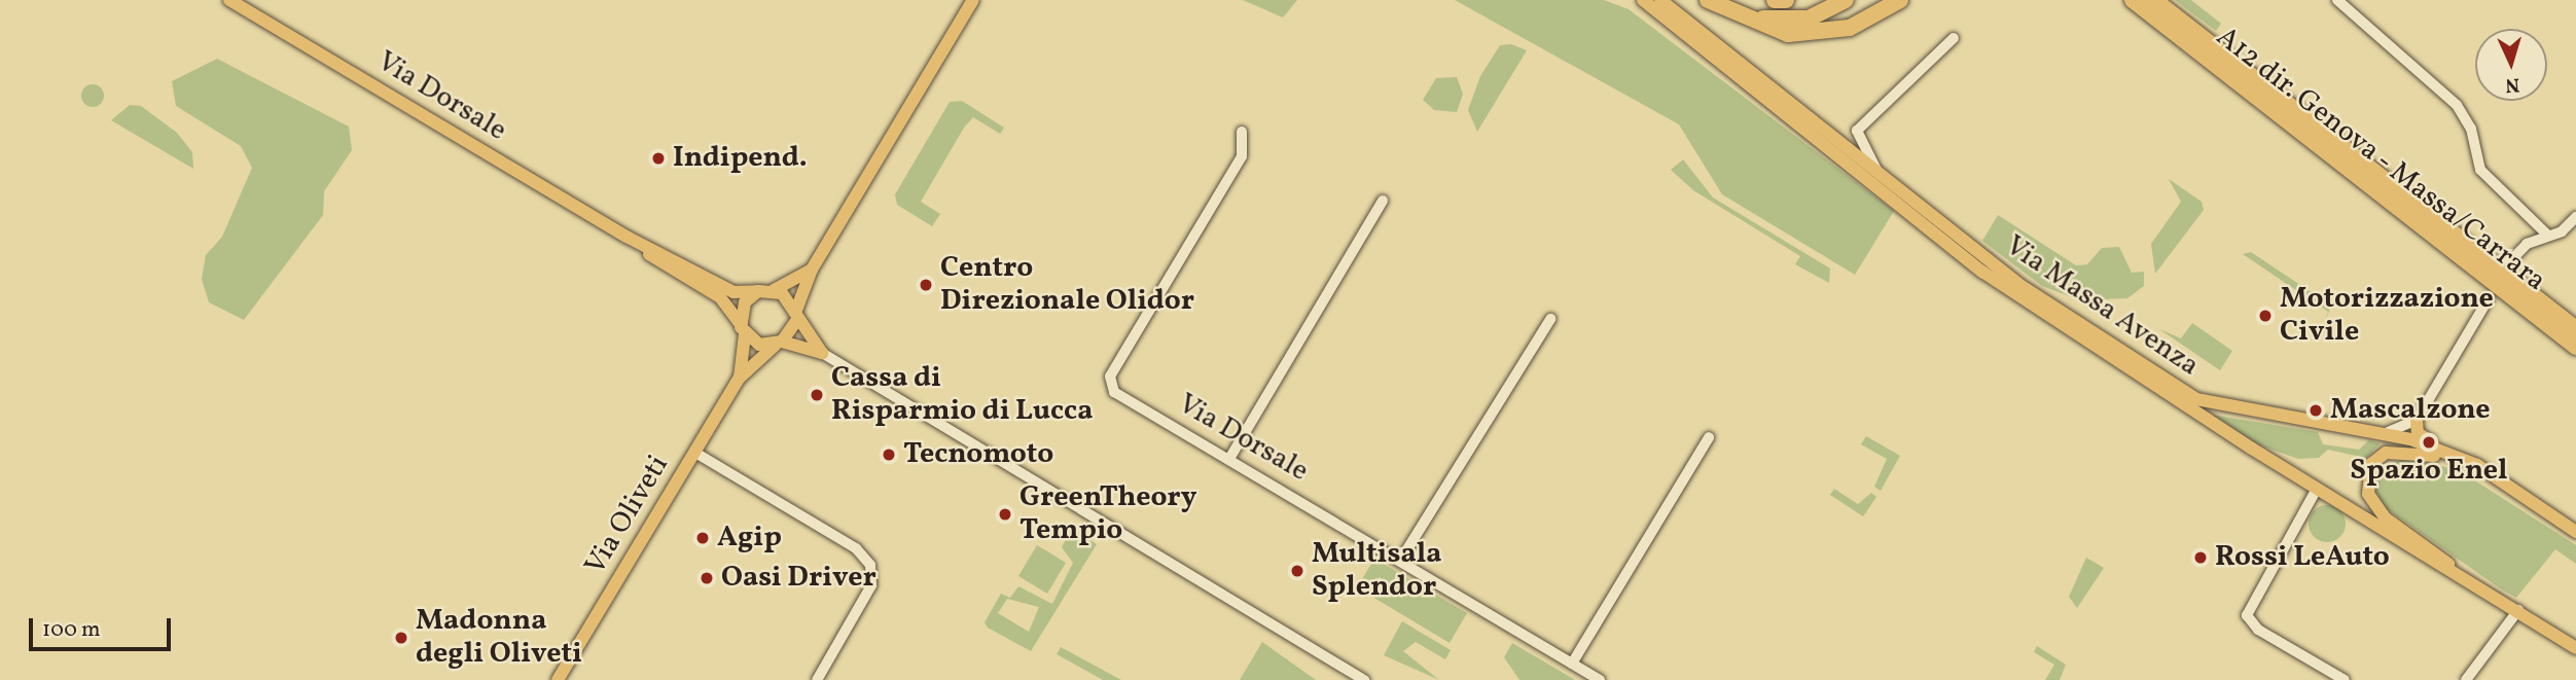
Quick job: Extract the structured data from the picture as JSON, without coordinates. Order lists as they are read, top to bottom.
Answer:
{
  "streets": {
    "highway": ["A12 dir. Genova - Massa/Carrara"],
    "main road": ["Via Dorsale", "Via Massa Avenza", "Via Oliveti"]
  },
  "crossings": [
    ["Via Dorsale", "Via Oliveti"]
  ],
  "places": [
    "Indipend.",
    "Centro Direzionale Olidor",
    "Motorizzazione Civile",
    "Cassa di Risparmio di Lucca",
    "Mascalzone",
    "Spazio Enel",
    "Tecnomoto",
    "GreenTheory Tempio",
    "Agip",
    "Rossi LeAuto",
    "Multisala Splendor",
    "Oasi Driver",
    "Madonna degli Oliveti"
  ],
  "scale_bar": "100 m",
  "north": "bottom"
}
